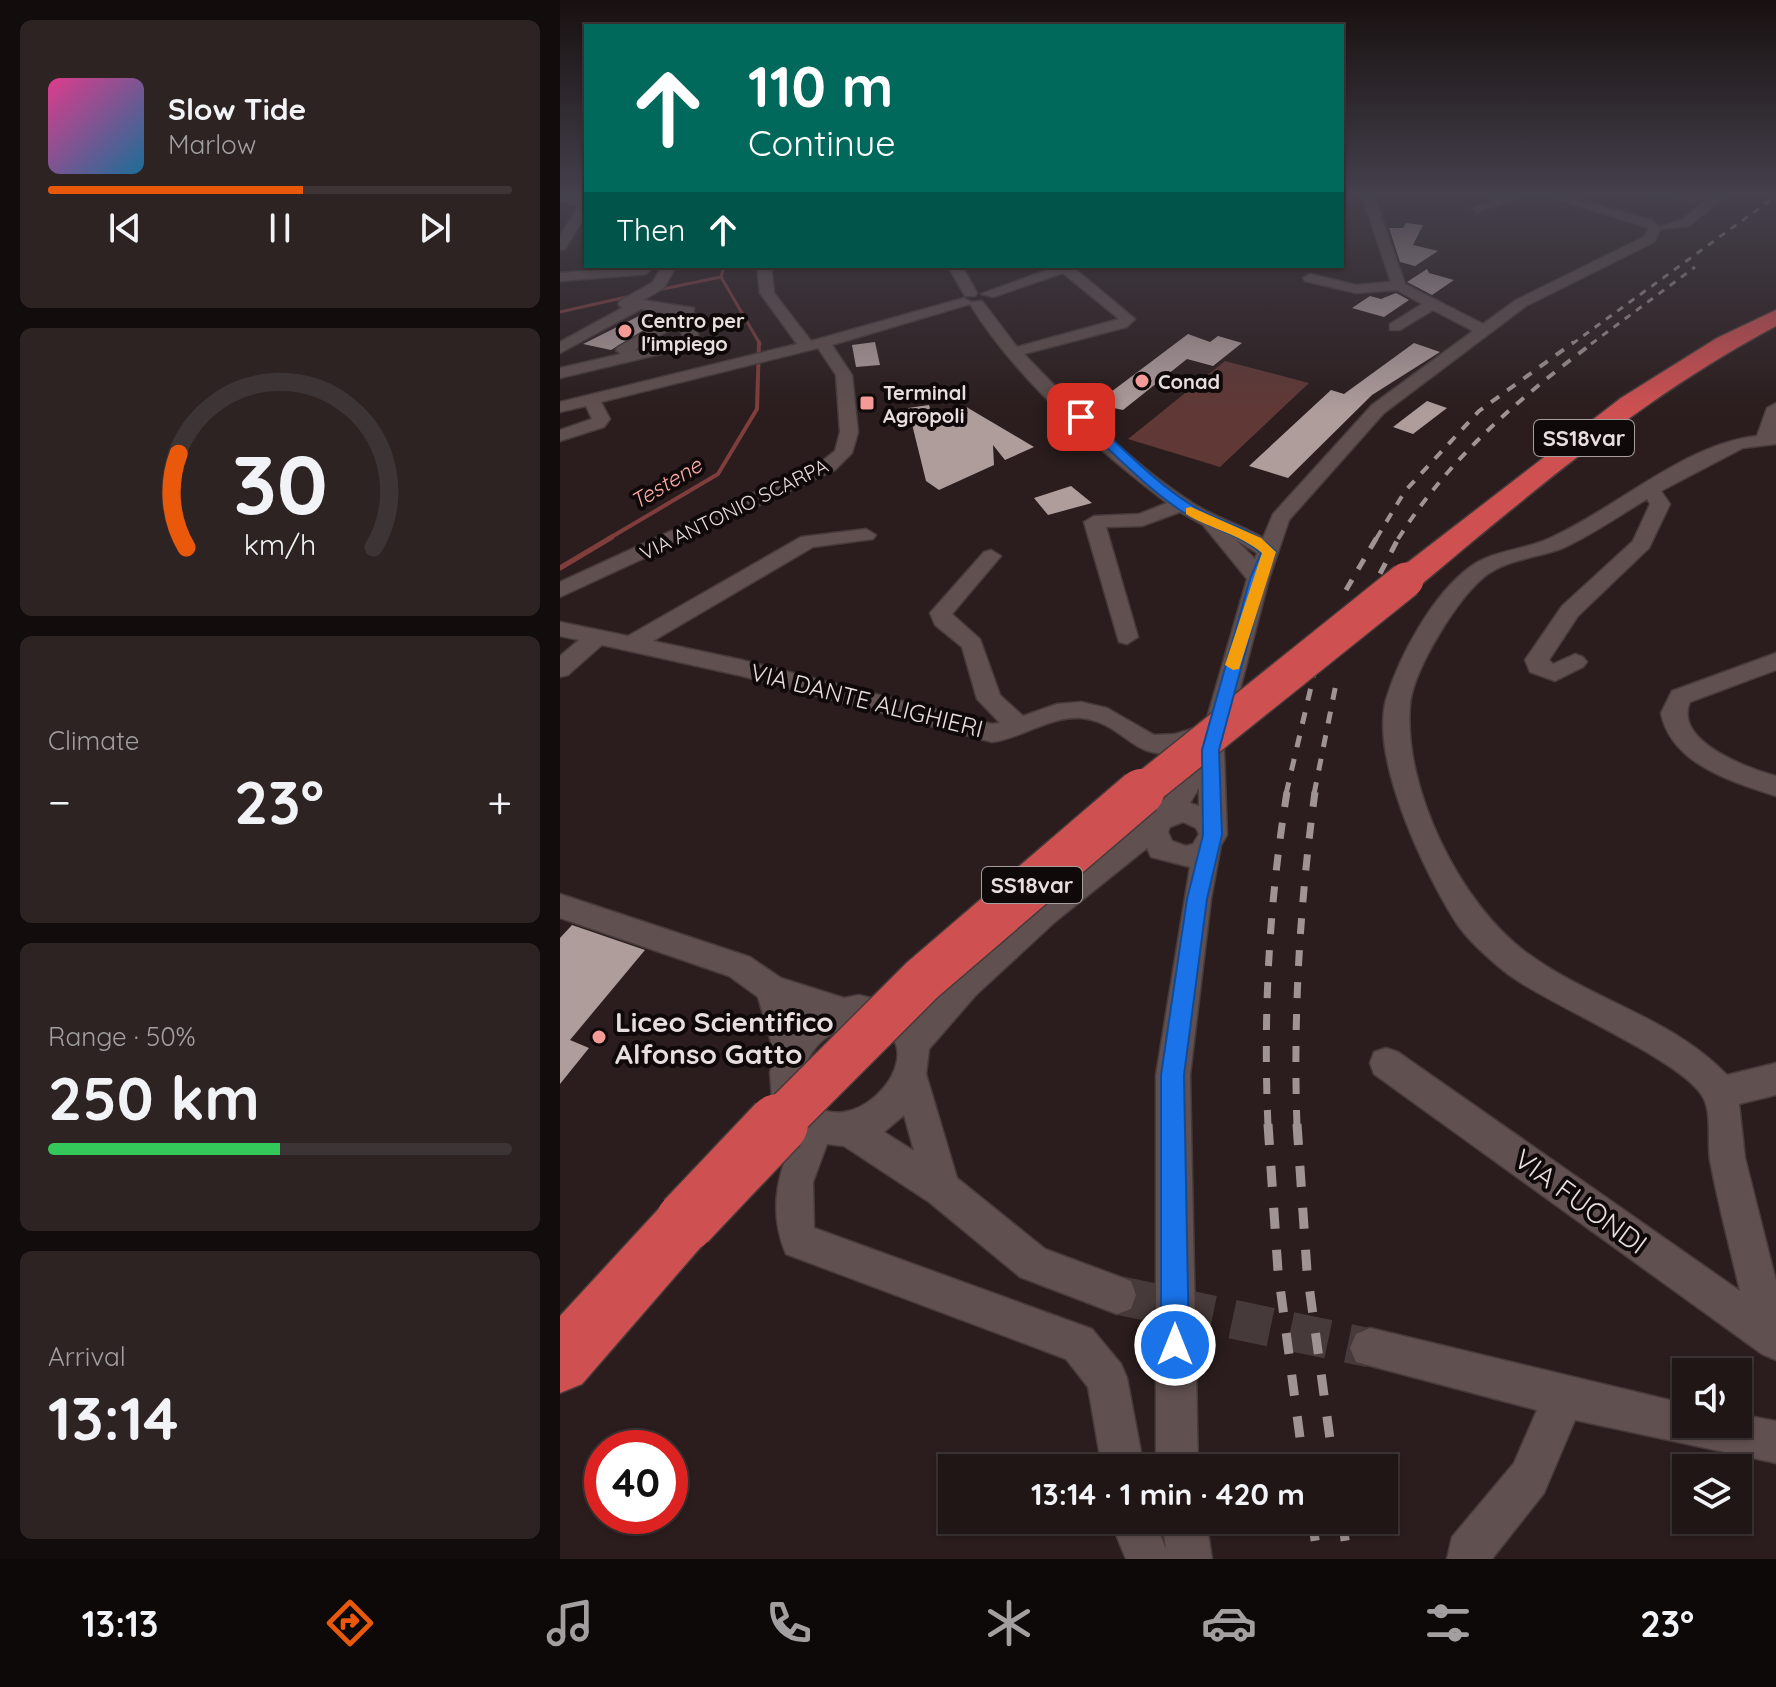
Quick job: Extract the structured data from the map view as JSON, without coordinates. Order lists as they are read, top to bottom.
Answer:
{
  "streets": {
    "highway": ["SS18var"],
    "street": ["VIA ANTONIO SCARPA", "VIA DANTE ALIGHIERI", "VIA FUONDI"]
  },
  "water": ["Testene"],
  "places": {
    "other": ["Centro per l'impiego", "Conad", "Liceo Scientifico Alfonso Gatto"],
    "transit": ["Terminal Agropoli"]
  },
  "page": {
    "turn": ["110 m", "Continue"],
    "song": ["Slow Tide", "Marlow"],
    "then": "Then",
    "tile": [
      "Climate",
      ["Range · 50%", "250 km"],
      ["Arrival", "13:14"]
    ],
    "heat": ["−", "23°", "+"],
    "limit": "40",
    "trip": "13:14 · 1 min · 420 m",
    "tabs": ["13:13", "23°"],
    "gauge": ["30", "km/h"]
  }
}
